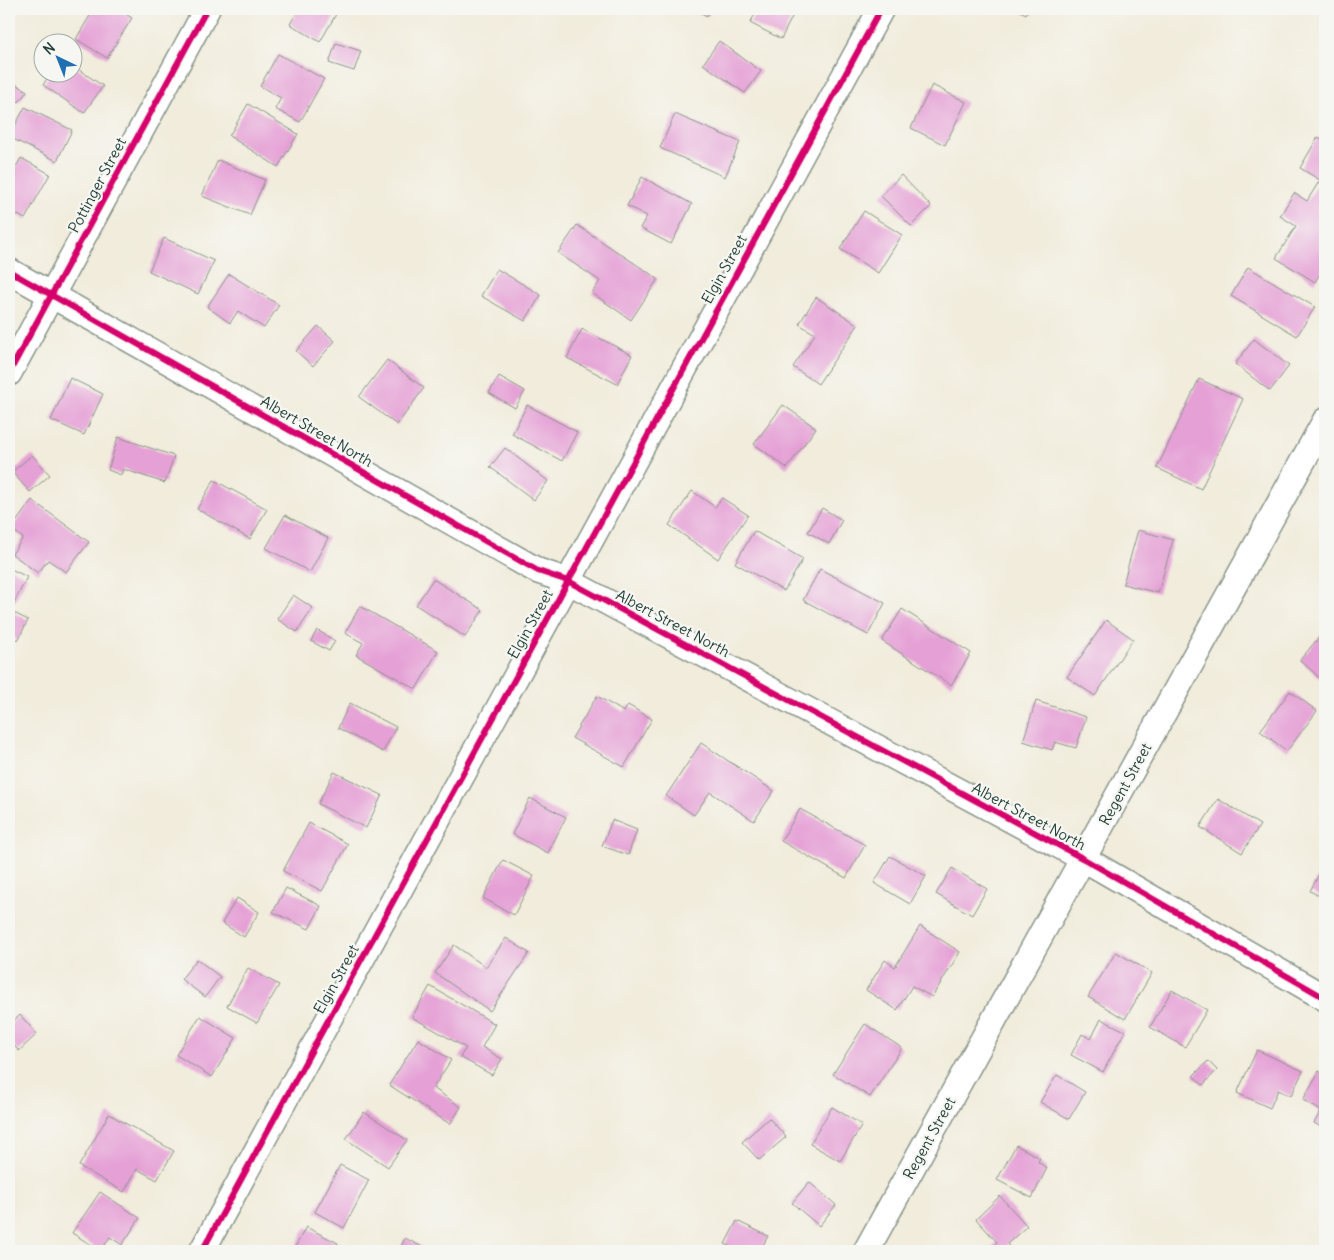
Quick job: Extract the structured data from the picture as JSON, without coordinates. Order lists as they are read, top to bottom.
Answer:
{
  "streets": {
    "street": [
      "Pottinger Street",
      "Elgin Street",
      "Albert Street North",
      "Regent Street"
    ]
  },
  "crossings": [
    ["Pottinger Street", "Albert Street North"],
    ["Elgin Street", "Albert Street North"],
    ["Albert Street North", "Regent Street"]
  ],
  "north": "top left"
}
